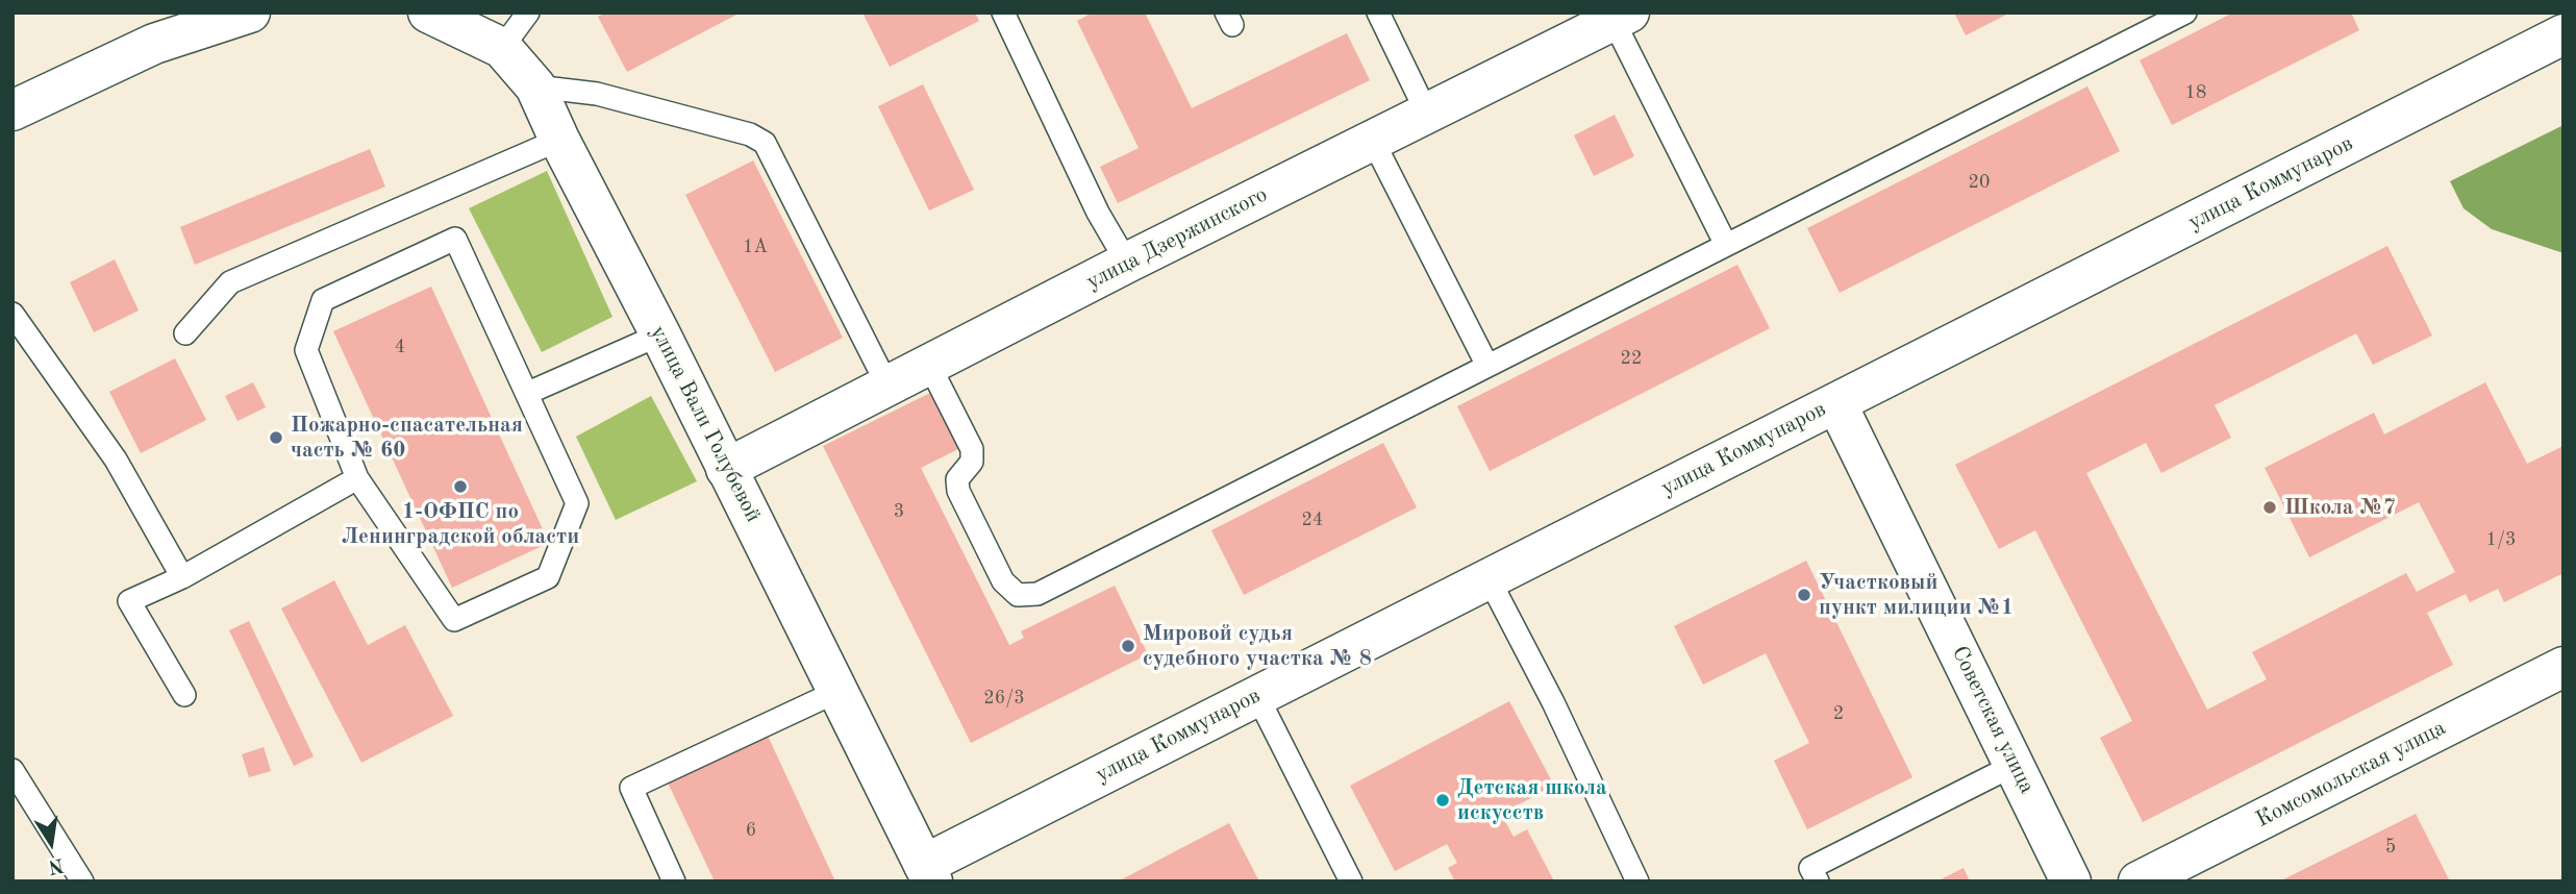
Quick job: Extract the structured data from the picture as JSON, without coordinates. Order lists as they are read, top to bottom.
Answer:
{
  "streets": {
    "street": [
      "улица Коммунаров",
      "улица Дзержинского",
      "улица Вали Голубевой",
      "Советская улица",
      "Комсомольская улица"
    ]
  },
  "crossings": [
    ["улица Коммунаров", "улица Вали Голубевой"],
    ["улица Коммунаров", "Советская улица"],
    ["улица Дзержинского", "улица Вали Голубевой"]
  ],
  "places": [
    "Пожарно-спасательная часть № 60",
    "1-ОФПС по Ленинградской области",
    "Школа №7",
    "Участковый пункт милиции №1",
    "Мировой судья судебного участка № 8",
    "Детская школа искусств"
  ],
  "house_numbers": [
    "18",
    "20",
    "1А",
    "4",
    "22",
    "3",
    "24",
    "1/3",
    "26/3",
    "2",
    "6",
    "5"
  ],
  "north": "bottom"
}
